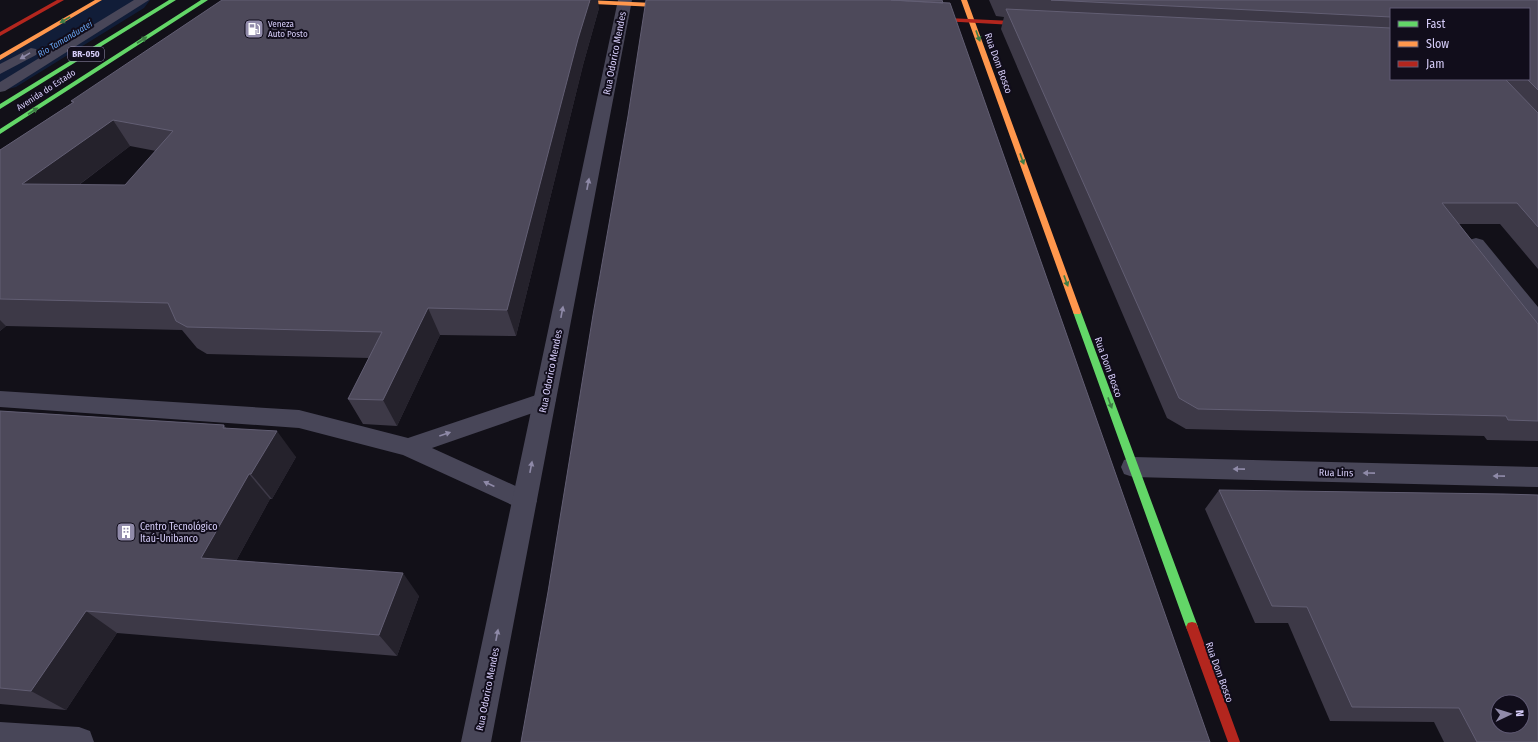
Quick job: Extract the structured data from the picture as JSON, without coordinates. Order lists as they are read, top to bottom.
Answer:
{
  "streets": {
    "main road": ["BR-050", "Rua Dom Bosco", "Avenida do Estado"],
    "street": ["Rua Odorico Mendes", "Rua Lins"]
  },
  "crossings": [
    ["Rua Dom Bosco", "Rua Lins"]
  ],
  "one_way": ["Rua Odorico Mendes", "Rua Dom Bosco", "Rua Lins"],
  "water": ["Rio Tamanduateí"],
  "places": {
    "fuel station": ["Veneza Auto Posto"],
    "building": ["Centro Tecnológico Itaú-Unibanco"]
  },
  "legend": ["Fast", "Slow", "Jam"],
  "north": "right"
}
